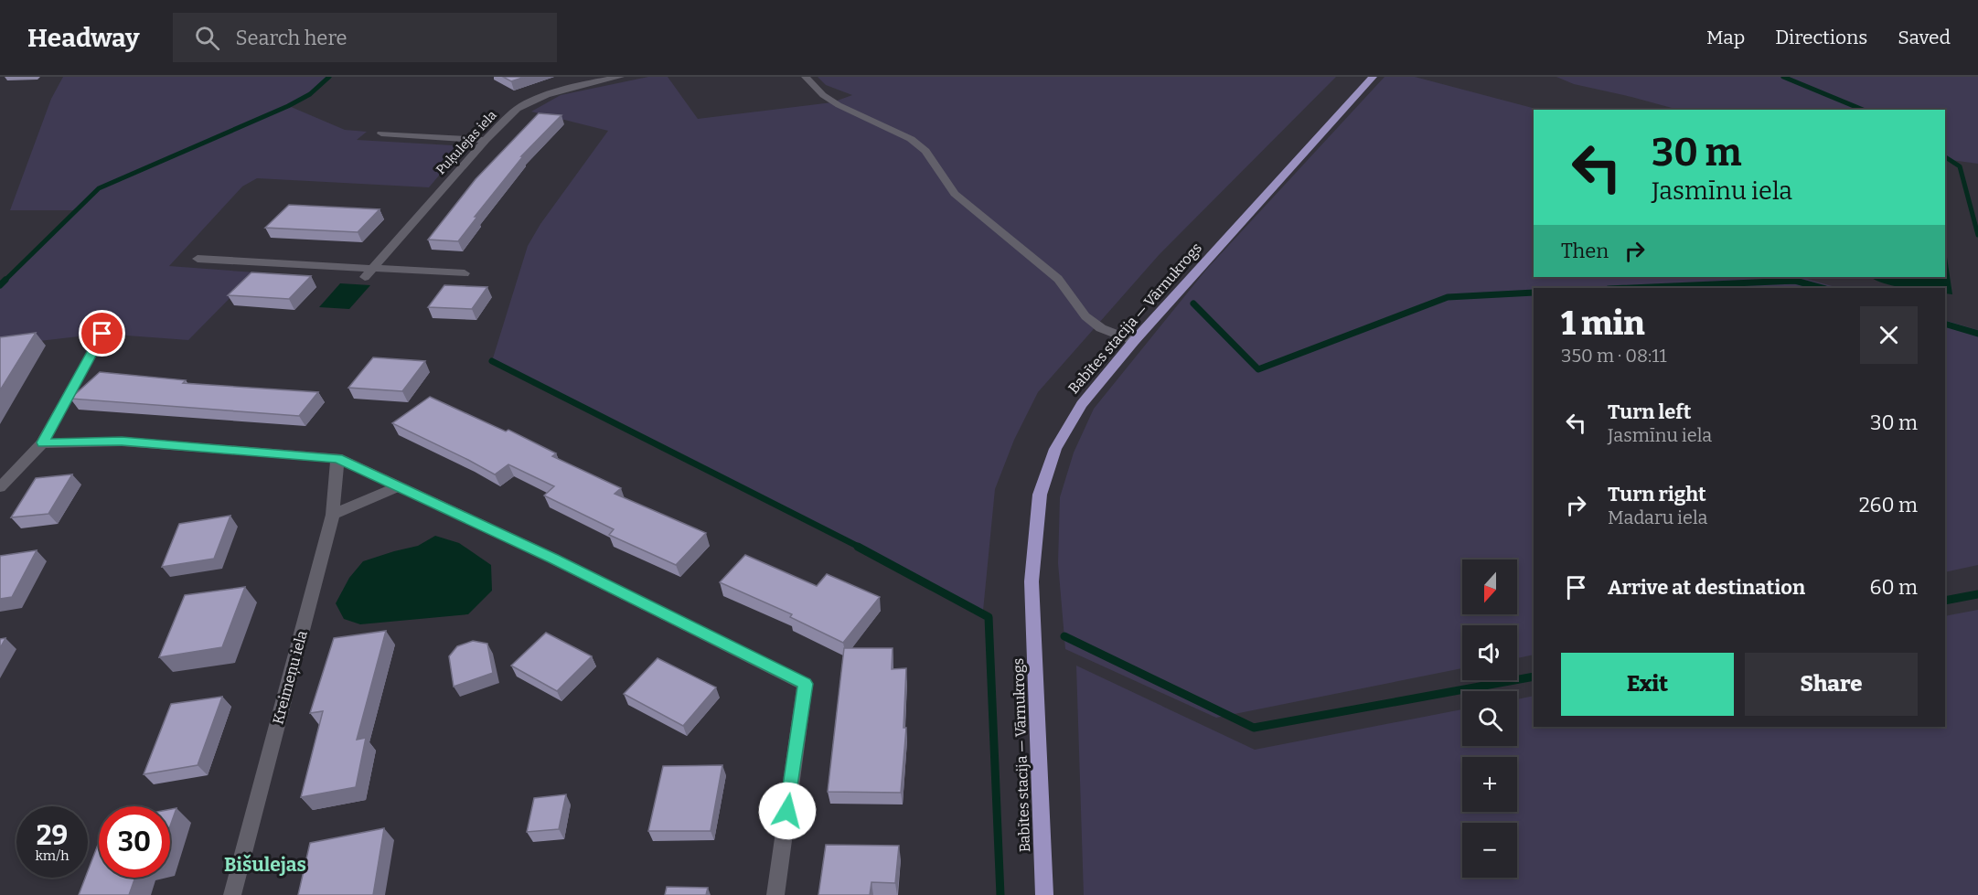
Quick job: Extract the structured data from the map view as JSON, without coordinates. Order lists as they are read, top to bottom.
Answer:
{
  "streets": {
    "main road": ["Babītes stacija — Vārnukrogs"],
    "street": ["Puķulejas iela", "Kreimeņu iela"]
  },
  "districts": ["Bišulejas"],
  "north": "bottom",
  "page": {
    "header": "Headway",
    "search": "Search here",
    "nav": ["Map", "Directions", "Saved"],
    "turn": ["30 m", "Jasmīnu iela"],
    "then": "Then",
    "heading": ["1 min", "350 m · 08:11"],
    "list": [
      {
        "name": "Turn left",
        "note": "Jasmīnu iela",
        "value": "30 m"
      },
      {
        "name": "Turn right",
        "note": "Madaru iela",
        "value": "260 m"
      },
      {
        "name": "Arrive at destination",
        "value": "60 m"
      }
    ],
    "map_buttons": ["+", "−"],
    "buttons": ["Exit", "Share"],
    "speed": "29 km/h",
    "limit": "30"
  }
}
